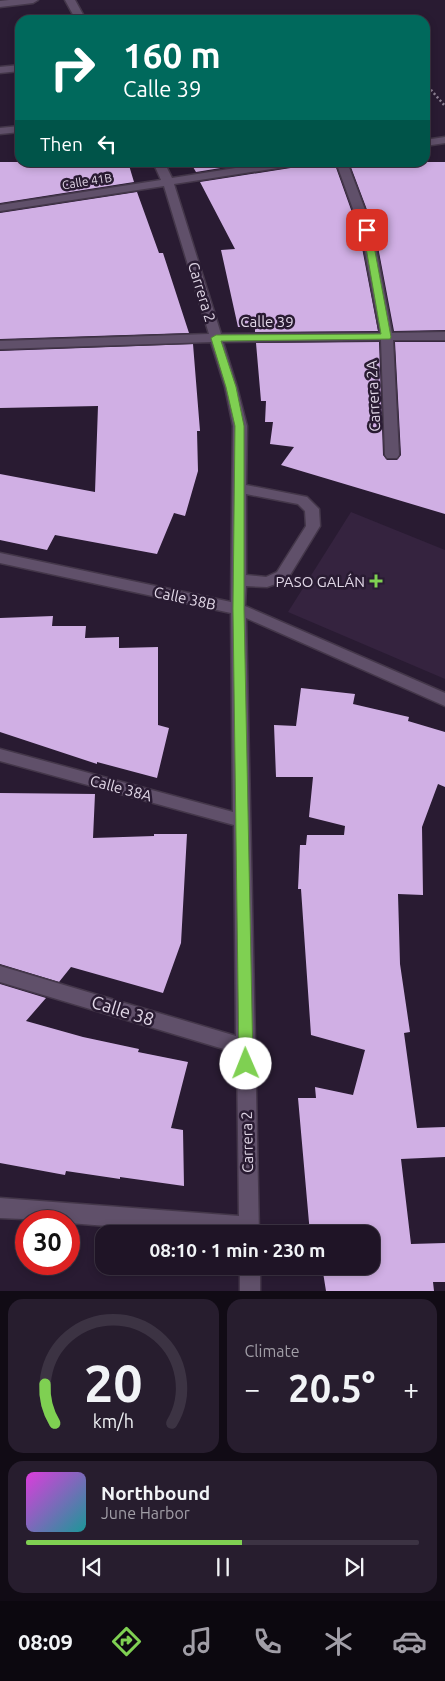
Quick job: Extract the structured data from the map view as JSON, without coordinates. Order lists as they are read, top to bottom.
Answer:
{
  "streets": {
    "street": [
      "Calle 41B",
      "Carrera 2",
      "Calle 39",
      "Carrera 2A",
      "Calle 38B",
      "Calle 38A",
      "Calle 38"
    ]
  },
  "crossings": [
    ["Calle 41B", "Carrera 2"],
    ["Carrera 2", "Calle 39"],
    ["Carrera 2", "Calle 38B"],
    ["Carrera 2", "Calle 38A"],
    ["Carrera 2", "Calle 38"],
    ["Calle 39", "Carrera 2A"]
  ],
  "places": {
    "health": ["PASO GALÁN"]
  },
  "page": {
    "turn": ["160 m", "Calle 39"],
    "then": "Then",
    "limit": "30",
    "trip": "08:10 · 1 min · 230 m",
    "tile": "Climate",
    "heat": ["−", "20.5°", "+"],
    "song": ["Northbound", "June Harbor"],
    "tabs": "08:09",
    "gauge": ["20", "km/h"]
  }
}
